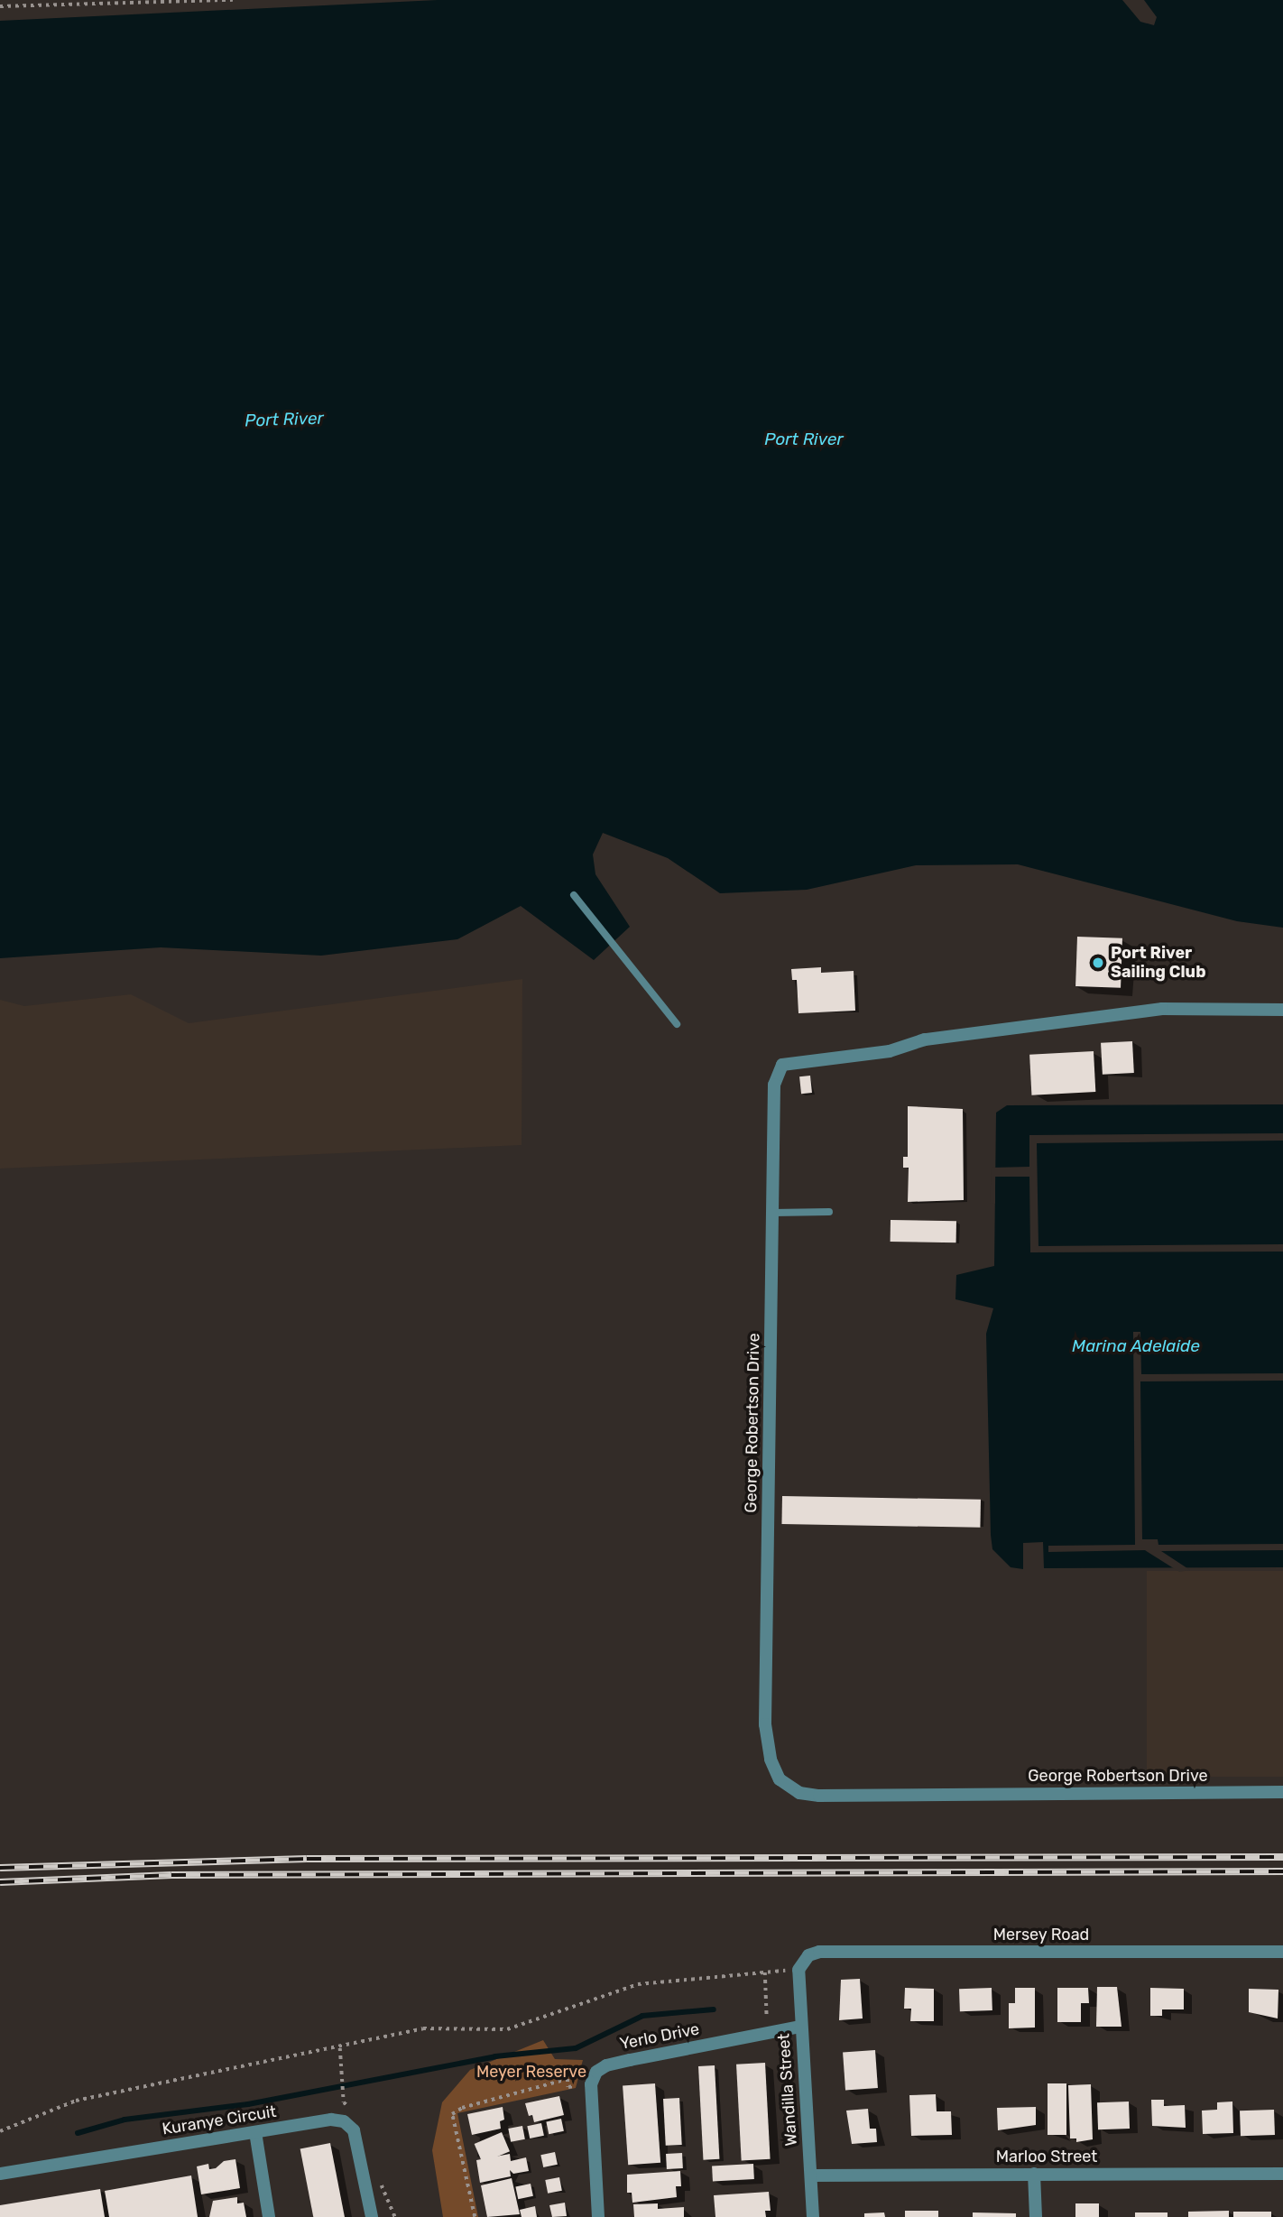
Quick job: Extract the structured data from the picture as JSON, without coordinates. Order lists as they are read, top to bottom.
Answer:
{
  "streets": {
    "street": [
      "George Robertson Drive",
      "Mersey Road",
      "Yerlo Drive",
      "Wandilla Street",
      "Kuranye Circuit",
      "Marloo Street"
    ]
  },
  "crossings": [
    ["Mersey Road", "Wandilla Street"],
    ["Yerlo Drive", "Wandilla Street"],
    ["Wandilla Street", "Marloo Street"]
  ],
  "water": ["Port River", "Marina Adelaide"],
  "parks": ["Meyer Reserve"],
  "places": ["Port River Sailing Club"]
}
